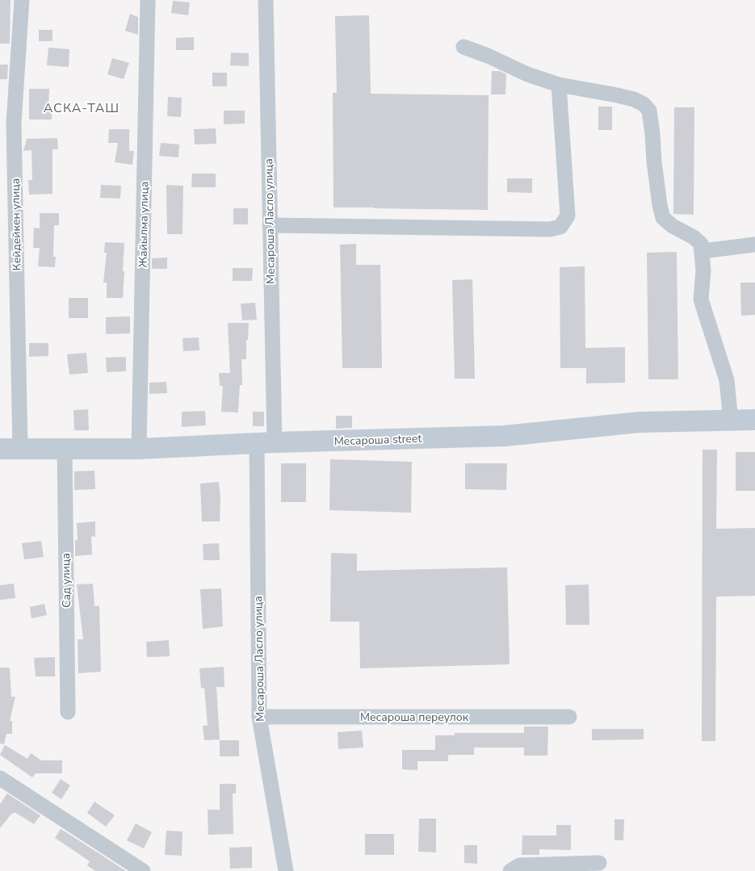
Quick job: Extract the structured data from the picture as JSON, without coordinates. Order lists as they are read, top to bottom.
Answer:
{
  "streets": {
    "street": [
      "Месароша Ласло улица",
      "Кейдейкен улица",
      "Жайылма улица",
      "Месароша street",
      "Сад улица",
      "Месароша переулок"
    ]
  },
  "crossings": [
    ["Месароша Ласло улица", "Месароша street"],
    ["Месароша Ласло улица", "Месароша переулок"],
    ["Кейдейкен улица", "Месароша street"],
    ["Жайылма улица", "Месароша street"],
    ["Месароша street", "Сад улица"]
  ],
  "districts": ["АСКА-ТАШ"]
}
